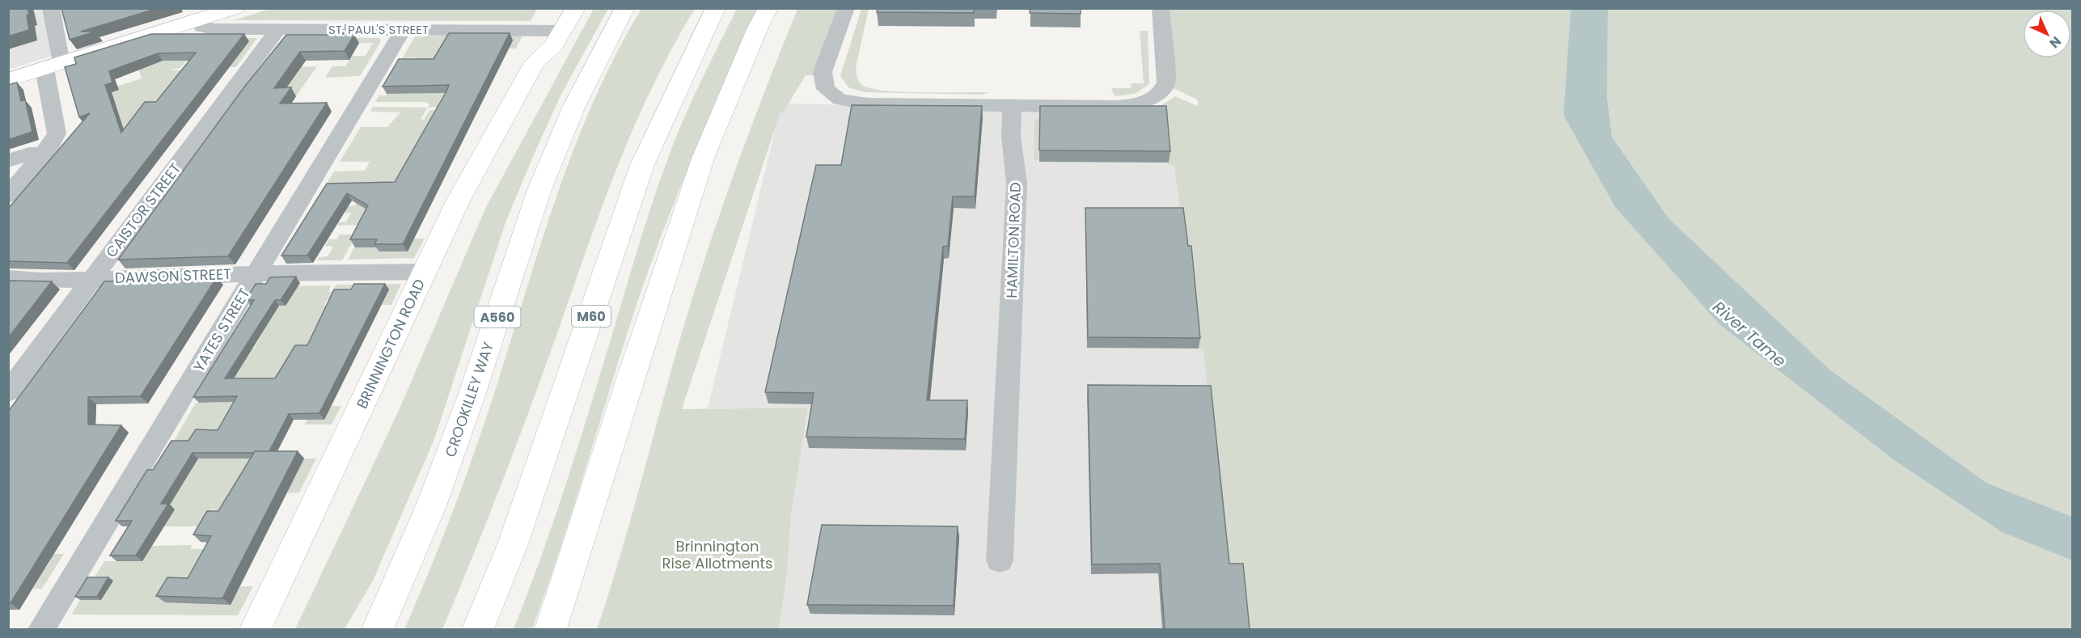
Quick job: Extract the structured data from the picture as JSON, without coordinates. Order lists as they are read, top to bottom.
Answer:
{
  "streets": {
    "main road": [
      "M60",
      "A560",
      "BRINNINGTON ROAD",
      "CROOKILLEY WAY"
    ],
    "street": [
      "ST. PAUL'S STREET",
      "CAISTOR STREET",
      "HAMILTON ROAD",
      "DAWSON STREET",
      "YATES STREET"
    ]
  },
  "crossings": [
    ["ST. PAUL'S STREET", "CAISTOR STREET"],
    ["ST. PAUL'S STREET", "YATES STREET"],
    ["ST. PAUL'S STREET", "BRINNINGTON ROAD"],
    ["CAISTOR STREET", "DAWSON STREET"],
    ["DAWSON STREET", "YATES STREET"],
    ["DAWSON STREET", "BRINNINGTON ROAD"]
  ],
  "water": ["River Tame"],
  "parks": ["Brinnington Rise Allotments"],
  "north": "bottom right"
}
